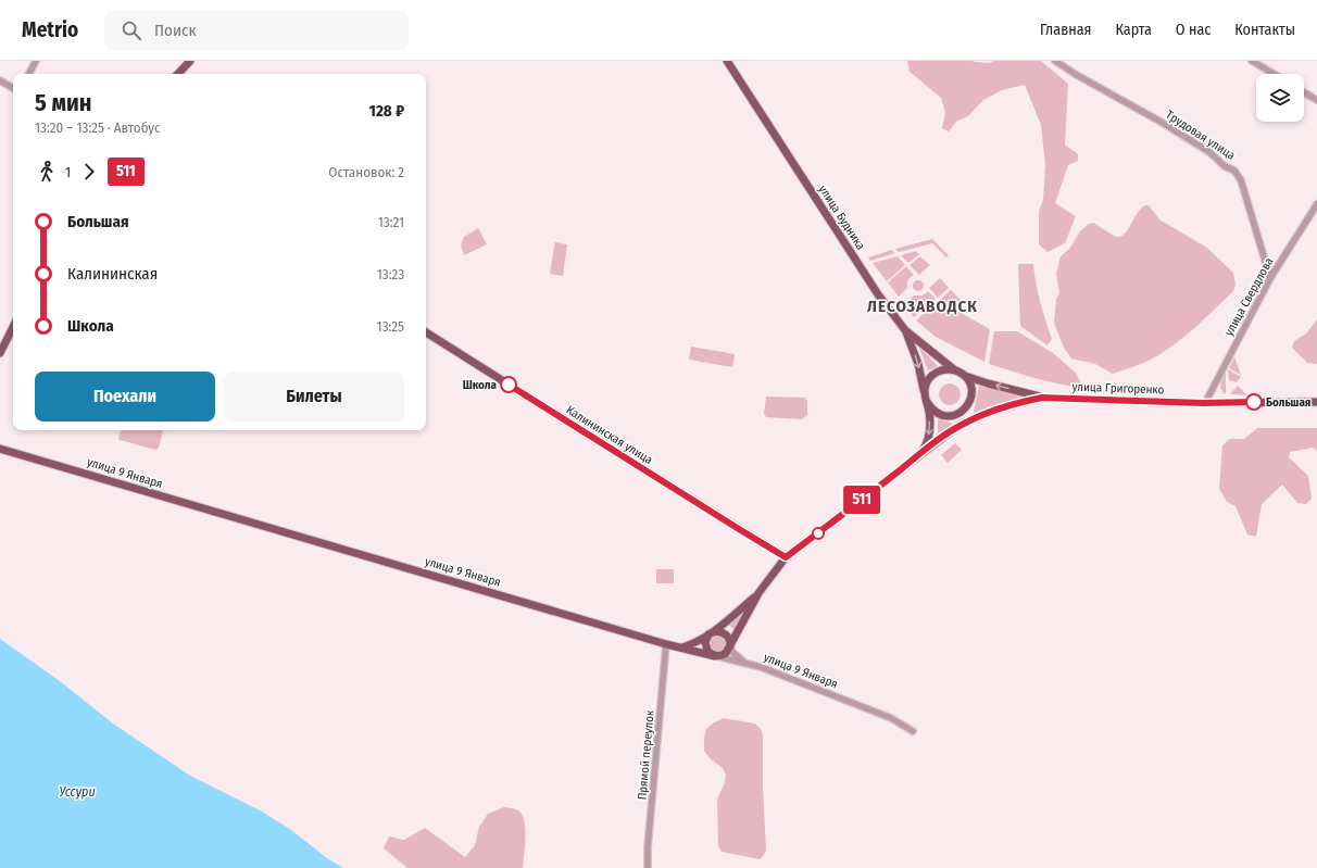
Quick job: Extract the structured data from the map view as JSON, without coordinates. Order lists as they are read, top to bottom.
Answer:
{
  "streets": {
    "main road": [
      "улица Будника",
      "улица Григоренко",
      "Калининская улица",
      "улица 9 Января"
    ],
    "street": ["Трудовая улица", "улица Свердлова", "Прямой переулок"]
  },
  "crossings": [
    ["Трудовая улица", "улица Свердлова"],
    ["улица Будника", "улица Григоренко"],
    ["улица Свердлова", "улица Григоренко"],
    ["улица Григоренко", "Калининская улица"],
    ["улица 9 Января", "Прямой переулок"]
  ],
  "districts": ["ЛЕСОЗАВОДСК"],
  "water": ["Уссури"],
  "places": ["Школа", "Большая"],
  "lines": ["bus line 511"],
  "page": {
    "header": "Metrio",
    "search": "Поиск",
    "nav": [
      "Главная",
      "Карта",
      "О нас",
      "Контакты"
    ],
    "on_map": "511",
    "heading": ["5 мин", "13:20 – 13:25 · Автобус", "128 ₽"],
    "legs": ["1", "511", "Остановок: 2"],
    "list": [
      {
        "name": "Большая",
        "value": "13:21"
      },
      {
        "name": "Калининская",
        "value": "13:23"
      },
      {
        "name": "Школа",
        "value": "13:25"
      }
    ],
    "buttons": ["Поехали", "Билеты"]
  }
}
